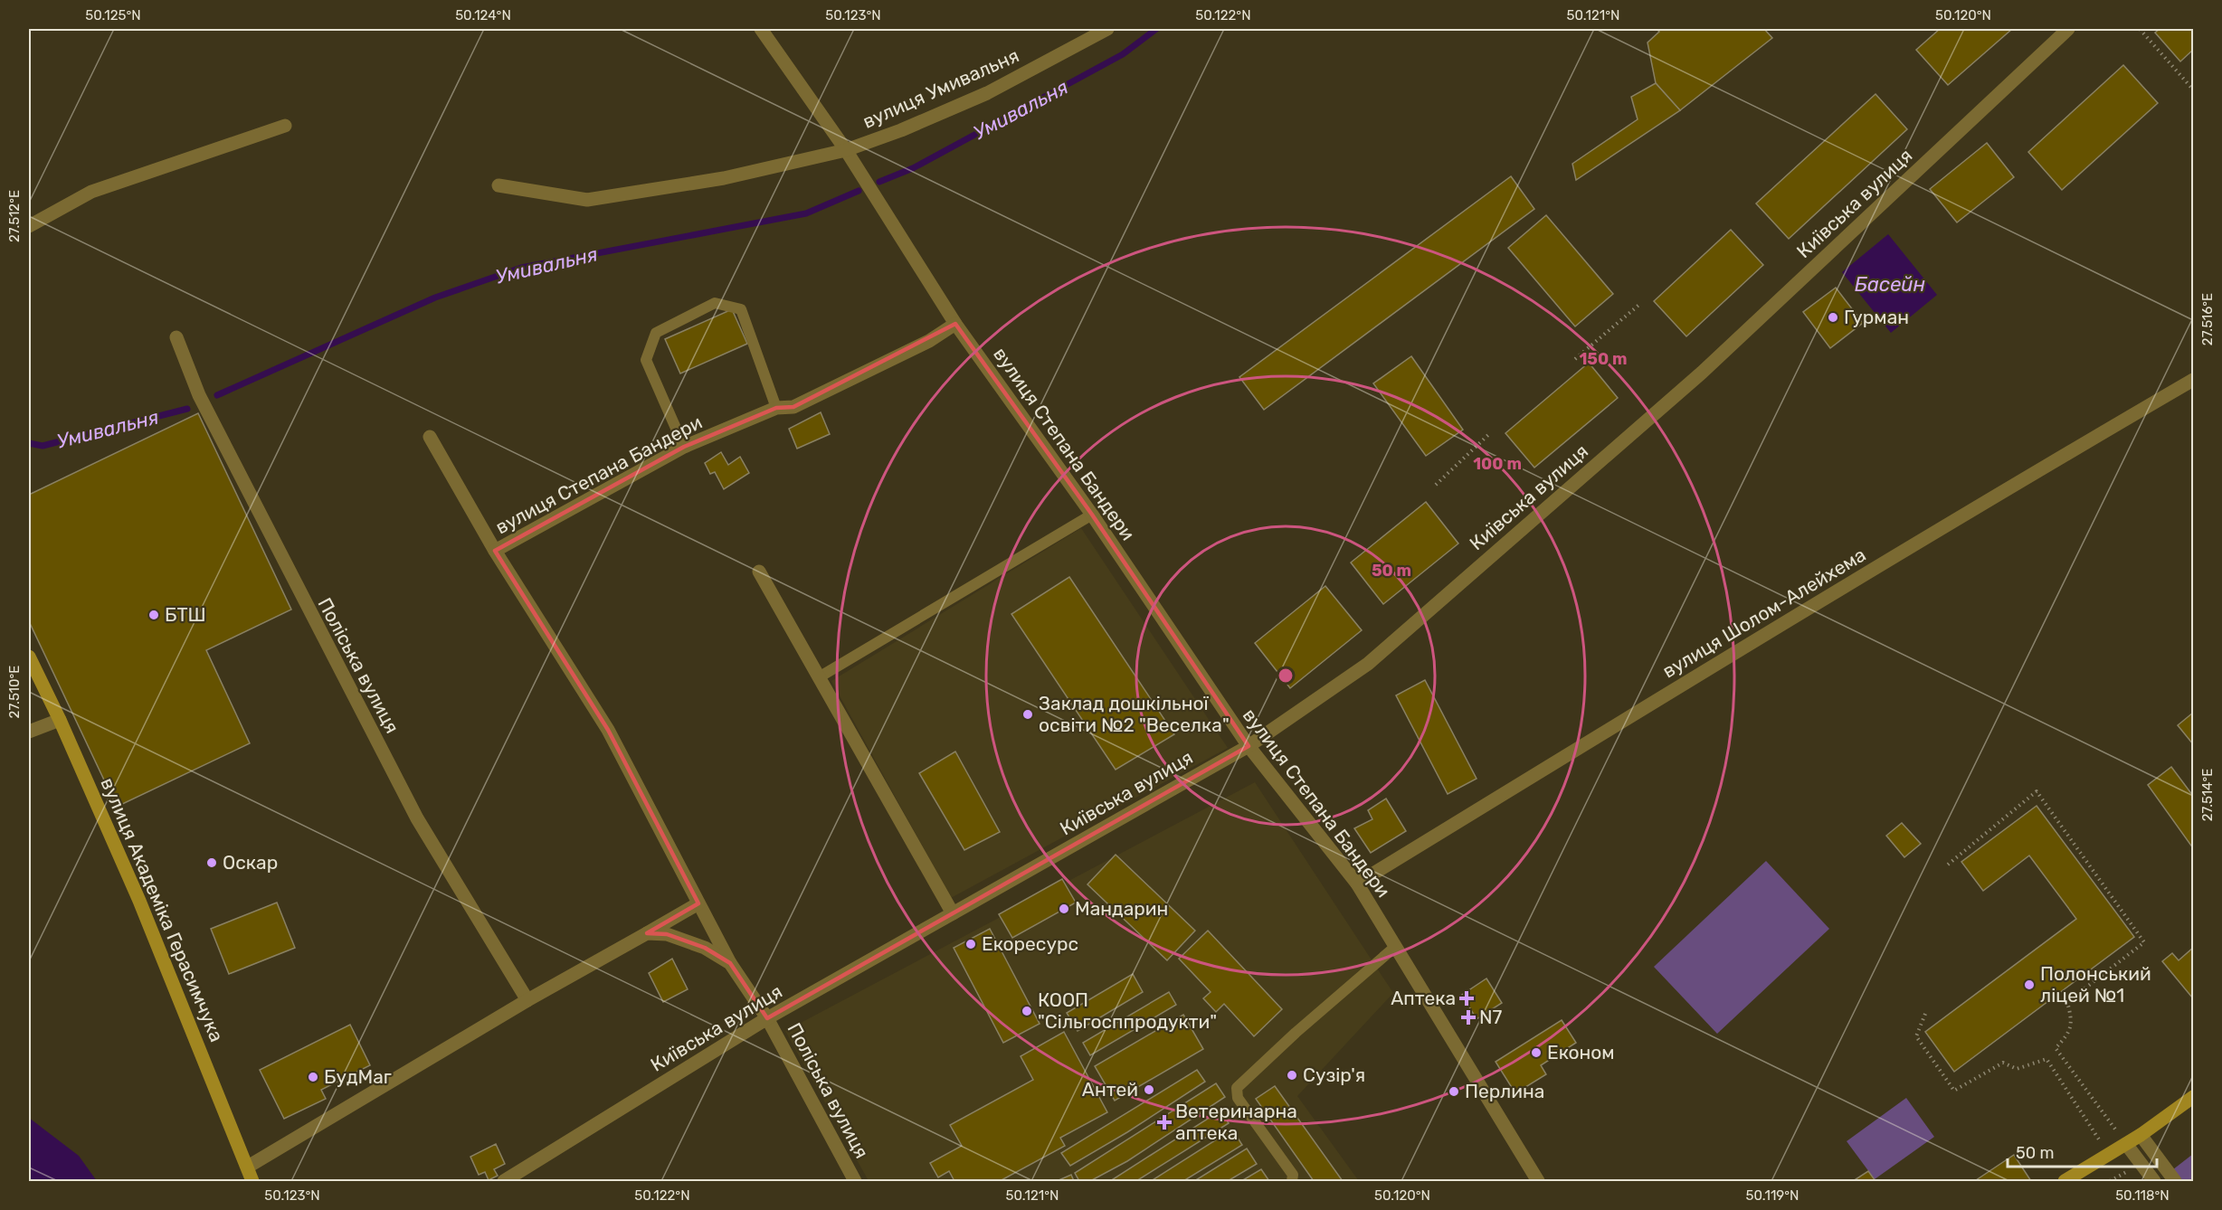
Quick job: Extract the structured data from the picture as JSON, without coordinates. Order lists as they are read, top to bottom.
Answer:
{
  "streets": {
    "main road": ["вулиця Академіка Герасимчука"],
    "street": [
      "вулиця Умивальня",
      "Київська вулиця",
      "вулиця Степана Бандери",
      "вулиця Шолом-Алейхема",
      "Поліська вулиця"
    ]
  },
  "crossings": [
    ["вулиця Умивальня", "вулиця Степана Бандери"],
    ["Київська вулиця", "вулиця Степана Бандери"],
    ["Київська вулиця", "Поліська вулиця"],
    ["вулиця Степана Бандери", "вулиця Шолом-Алейхема"]
  ],
  "water": ["Умивальня", "Басейн"],
  "places": {
    "other": [
      "Гурман",
      "БТШ",
      "Заклад дошкільної освіти №2 \"Веселка\"",
      "Оскар",
      "Мандарин",
      "Екоресурс",
      "Полонський ліцей №1",
      "КООП \"Сільгосппродукти\"",
      "Економ",
      "Сузір'я",
      "БудМаг",
      "Антей",
      "Перлина"
    ],
    "health": ["Аптека", "N7", "Ветеринарна аптека"]
  },
  "scale_bar": "50 m",
  "coordinates": [
    "50.125°N",
    "50.124°N",
    "50.123°N",
    "50.122°N",
    "50.121°N",
    "50.120°N",
    "27.512°E",
    "27.516°E",
    "27.510°E",
    "27.514°E",
    "50.119°N",
    "50.118°N"
  ],
  "rings": ["150 m", "100 m", "50 m"]
}
